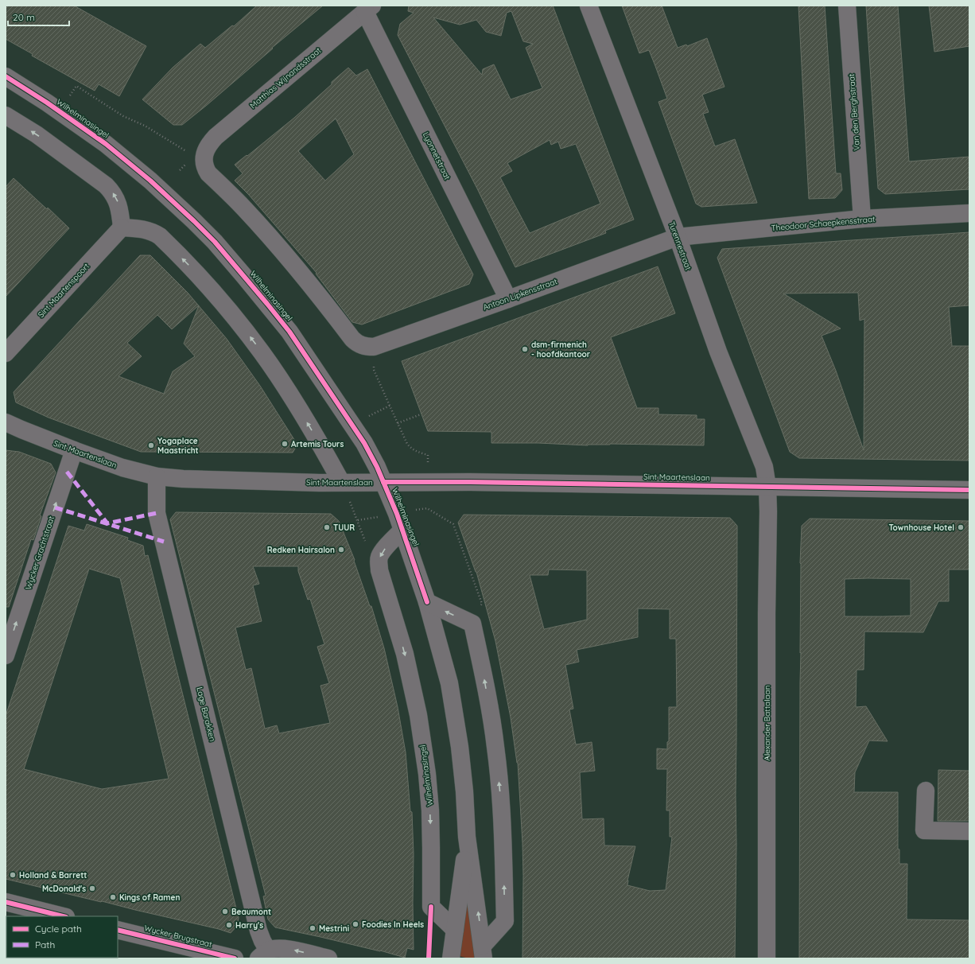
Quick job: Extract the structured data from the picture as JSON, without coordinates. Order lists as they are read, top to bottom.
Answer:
{
  "streets": {
    "street": [
      "Matthias Wijnandsstraat",
      "Van den Berghstraat",
      "Wilhelminasingel",
      "Lyonnetstraat",
      "Theodoor Schaepkensstraat",
      "Turennestraat",
      "Sint Maartenspoort",
      "Antoon Lipkensstraat",
      "Sint Maartenslaan",
      "Wycker Grachtstraat",
      "Lage Barakken",
      "Alexander Battalaan",
      "Wycker Brugstraat"
    ]
  },
  "crossings": [
    ["Matthias Wijnandsstraat", "Lyonnetstraat"],
    ["Van den Berghstraat", "Theodoor Schaepkensstraat"],
    ["Wilhelminasingel", "Sint Maartenslaan"],
    ["Lyonnetstraat", "Antoon Lipkensstraat"],
    ["Theodoor Schaepkensstraat", "Turennestraat"],
    ["Theodoor Schaepkensstraat", "Antoon Lipkensstraat"],
    ["Turennestraat", "Antoon Lipkensstraat"],
    ["Turennestraat", "Sint Maartenslaan"],
    ["Turennestraat", "Alexander Battalaan"],
    ["Sint Maartenslaan", "Wycker Grachtstraat"],
    ["Sint Maartenslaan", "Lage Barakken"],
    ["Sint Maartenslaan", "Alexander Battalaan"]
  ],
  "one_way": ["Wycker Grachtstraat"],
  "places": [
    "dsm-firmenich - hoofdkantoor",
    "Artemis Tours",
    "Yogaplace Maastricht",
    "TUUR",
    "Townhouse Hotel",
    "Redken Hairsalon",
    "Holland & Barrett",
    "McDonald's",
    "Kings of Ramen",
    "Beaumont",
    "Foodies In Heels",
    "Harry's",
    "Mestrini"
  ],
  "legend": ["Cycle path", "Path"],
  "scale_bar": "20 m"
}
